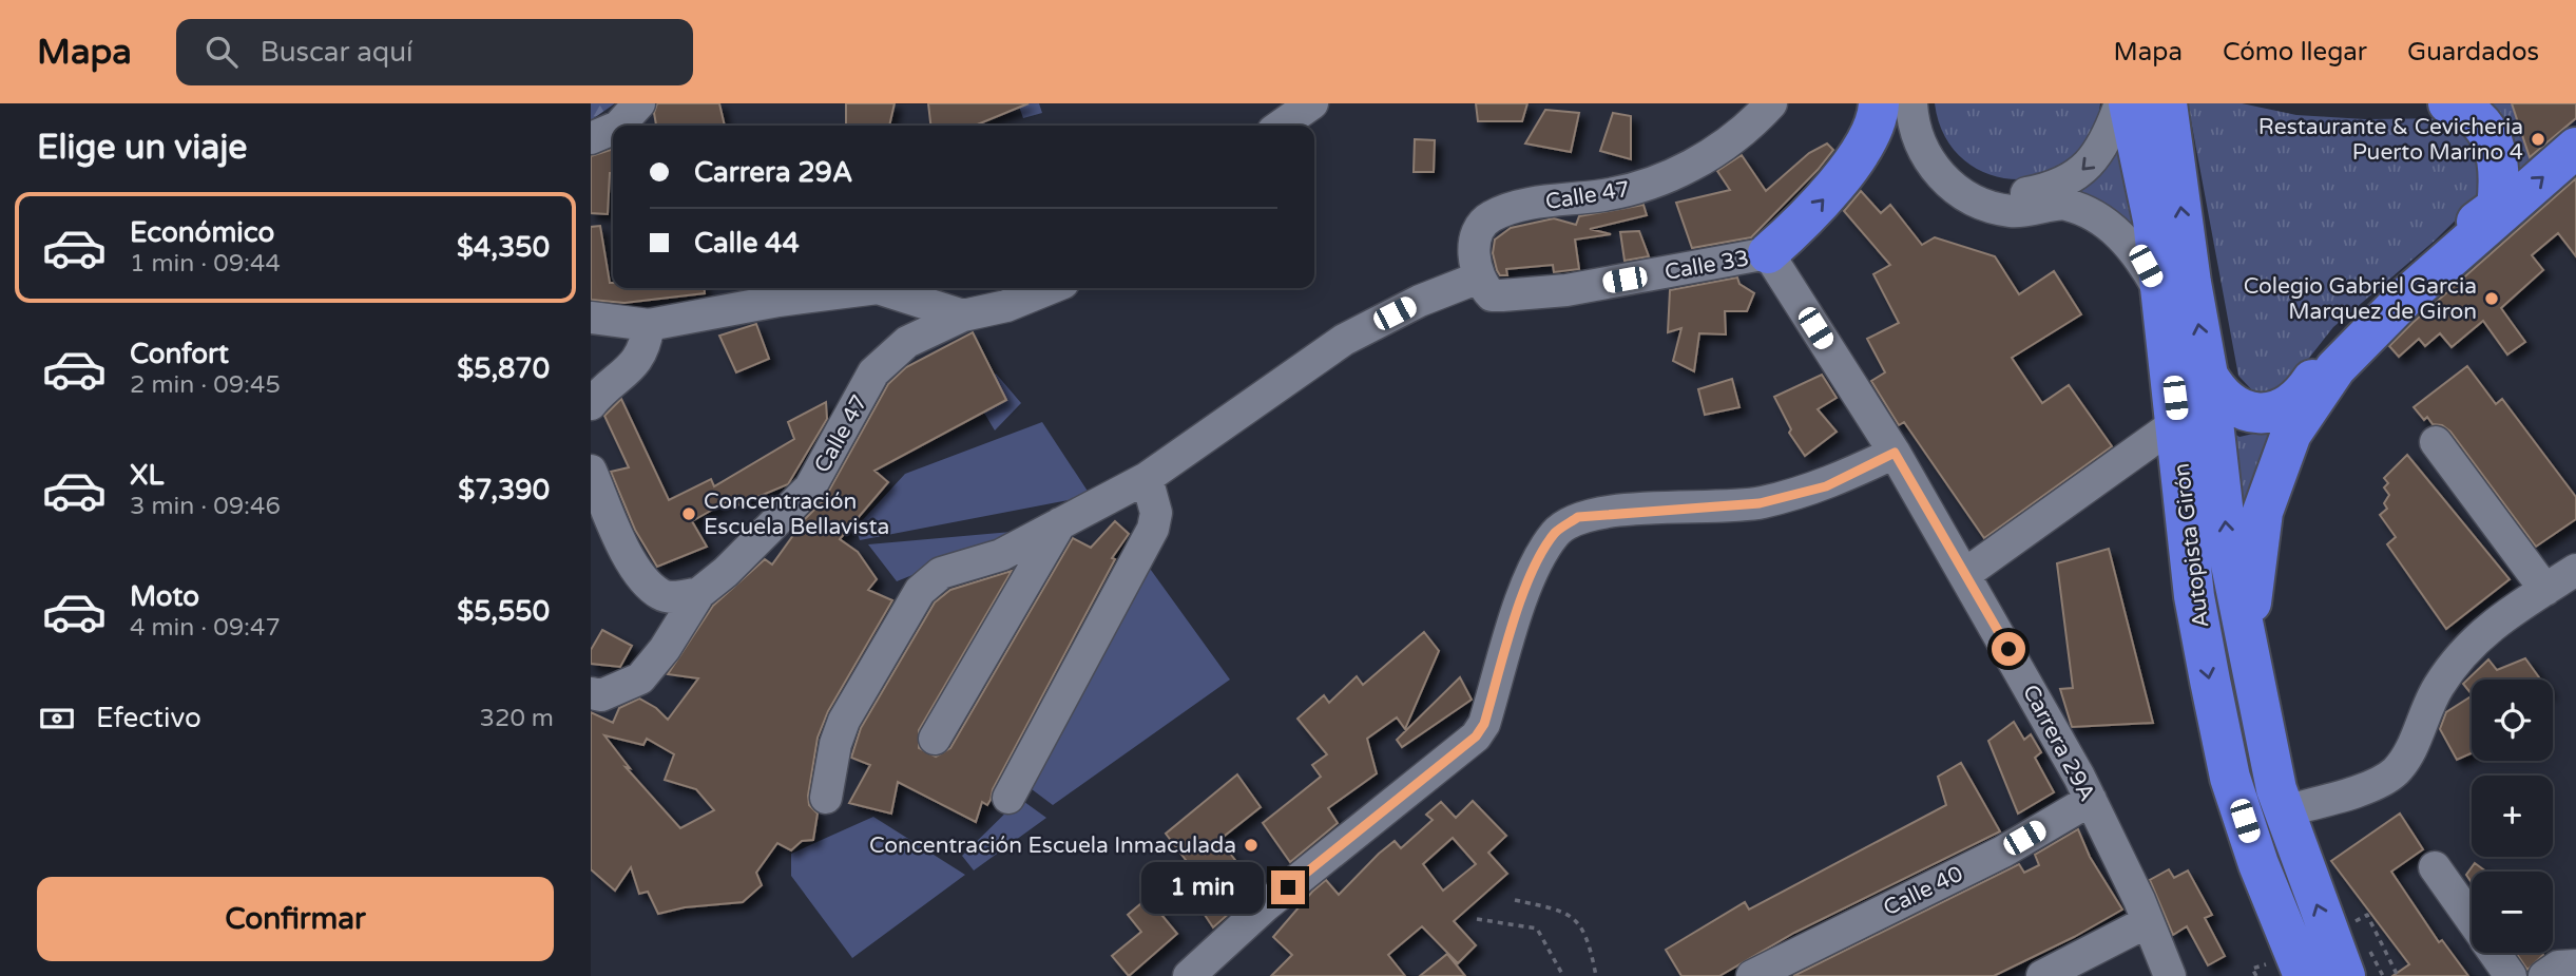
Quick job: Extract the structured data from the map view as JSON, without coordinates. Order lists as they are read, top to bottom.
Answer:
{
  "streets": {
    "highway": ["Autopista Girón"],
    "street": [
      "Calle 47",
      "Calle 33",
      "Carrera 29A",
      "Calle 40"
    ]
  },
  "crossings": [
    ["Calle 47", "Calle 33"],
    ["Calle 33", "Carrera 29A"],
    ["Carrera 29A", "Calle 40"]
  ],
  "places": [
    "Restaurante & Cevicheria Puerto Marino 4",
    "Colegio Gabriel Garcia Marquez de Giron",
    "Concentración Escuela Bellavista",
    "Concentración Escuela Inmaculada"
  ],
  "page": {
    "header": "Mapa",
    "search": "Buscar aquí",
    "nav": ["Mapa", "Cómo llegar", "Guardados"],
    "heading": "Elige un viaje",
    "banner": ["Carrera 29A", "Calle 44"],
    "list": [
      {
        "name": "Económico",
        "note": "1 min · 09:44",
        "value": "$4,350"
      },
      {
        "name": "Confort",
        "note": "2 min · 09:45",
        "value": "$5,870"
      },
      {
        "name": "XL",
        "note": "3 min · 09:46",
        "value": "$7,390"
      },
      {
        "name": "Moto",
        "note": "4 min · 09:47",
        "value": "$5,550"
      }
    ],
    "pay": ["Efectivo", "320 m"],
    "map_buttons": ["+", "−"],
    "buttons": "Confirmar",
    "bubble": "1 min"
  }
}
